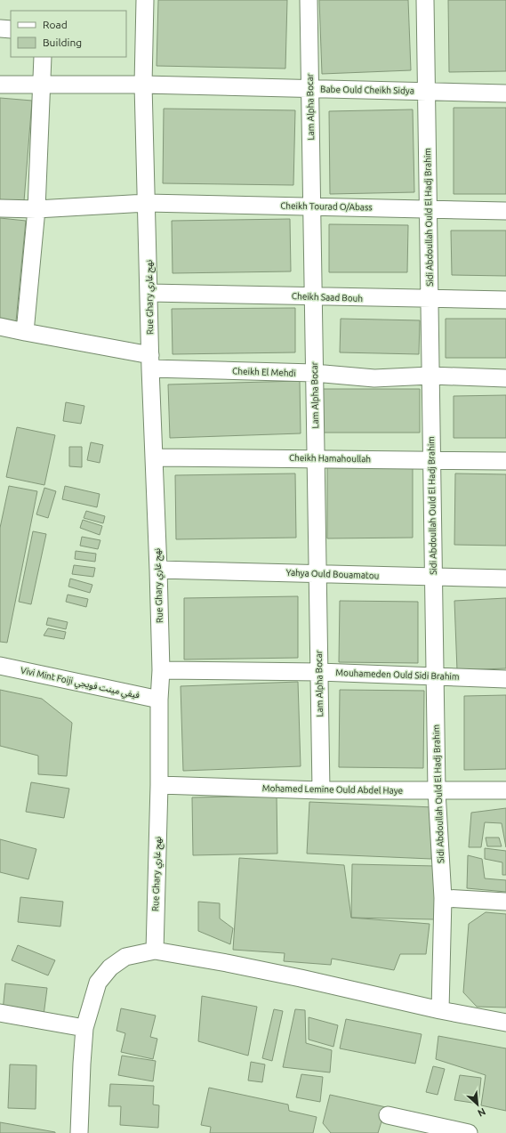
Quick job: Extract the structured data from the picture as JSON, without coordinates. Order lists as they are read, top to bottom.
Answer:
{
  "streets": {
    "street": [
      "Babe Ould Cheikh Sidya",
      "Lam Alpha Bocar",
      "Cheikh Tourad O/Abass",
      "Sidi Abdoullah Ould El Hadj Brahim",
      "Rue Ghary نهج غاري",
      "Cheikh Saad Bouh",
      "Cheikh El Mehdi",
      "Cheikh Hamahoullah",
      "Yahya Ould Bouamatou",
      "Mouhameden Ould Sidi Brahim",
      "Vivi Mint Foiji فيفي مينت فويجي",
      "Mohamed Lemine Ould Abdel Haye"
    ]
  },
  "crossings": [
    ["Babe Ould Cheikh Sidya", "Lam Alpha Bocar"],
    ["Babe Ould Cheikh Sidya", "Sidi Abdoullah Ould El Hadj Brahim"],
    ["Babe Ould Cheikh Sidya", "Rue Ghary نهج غاري"],
    ["Lam Alpha Bocar", "Cheikh Tourad O/Abass"],
    ["Lam Alpha Bocar", "Cheikh Saad Bouh"],
    ["Lam Alpha Bocar", "Cheikh El Mehdi"],
    ["Lam Alpha Bocar", "Cheikh Hamahoullah"],
    ["Lam Alpha Bocar", "Yahya Ould Bouamatou"],
    ["Lam Alpha Bocar", "Mouhameden Ould Sidi Brahim"],
    ["Lam Alpha Bocar", "Mohamed Lemine Ould Abdel Haye"],
    ["Cheikh Tourad O/Abass", "Sidi Abdoullah Ould El Hadj Brahim"],
    ["Cheikh Tourad O/Abass", "Rue Ghary نهج غاري"],
    ["Sidi Abdoullah Ould El Hadj Brahim", "Cheikh Saad Bouh"],
    ["Sidi Abdoullah Ould El Hadj Brahim", "Cheikh El Mehdi"],
    ["Sidi Abdoullah Ould El Hadj Brahim", "Cheikh Hamahoullah"],
    ["Sidi Abdoullah Ould El Hadj Brahim", "Yahya Ould Bouamatou"],
    ["Sidi Abdoullah Ould El Hadj Brahim", "Mouhameden Ould Sidi Brahim"],
    ["Sidi Abdoullah Ould El Hadj Brahim", "Mohamed Lemine Ould Abdel Haye"],
    ["Rue Ghary نهج غاري", "Cheikh Saad Bouh"],
    ["Rue Ghary نهج غاري", "Cheikh El Mehdi"],
    ["Rue Ghary نهج غاري", "Cheikh Hamahoullah"],
    ["Rue Ghary نهج غاري", "Yahya Ould Bouamatou"],
    ["Rue Ghary نهج غاري", "Mouhameden Ould Sidi Brahim"],
    ["Rue Ghary نهج غاري", "Vivi Mint Foiji فيفي مينت فويجي"],
    ["Rue Ghary نهج غاري", "Mohamed Lemine Ould Abdel Haye"]
  ],
  "legend": ["Road", "Building"],
  "north": "bottom right"
}
